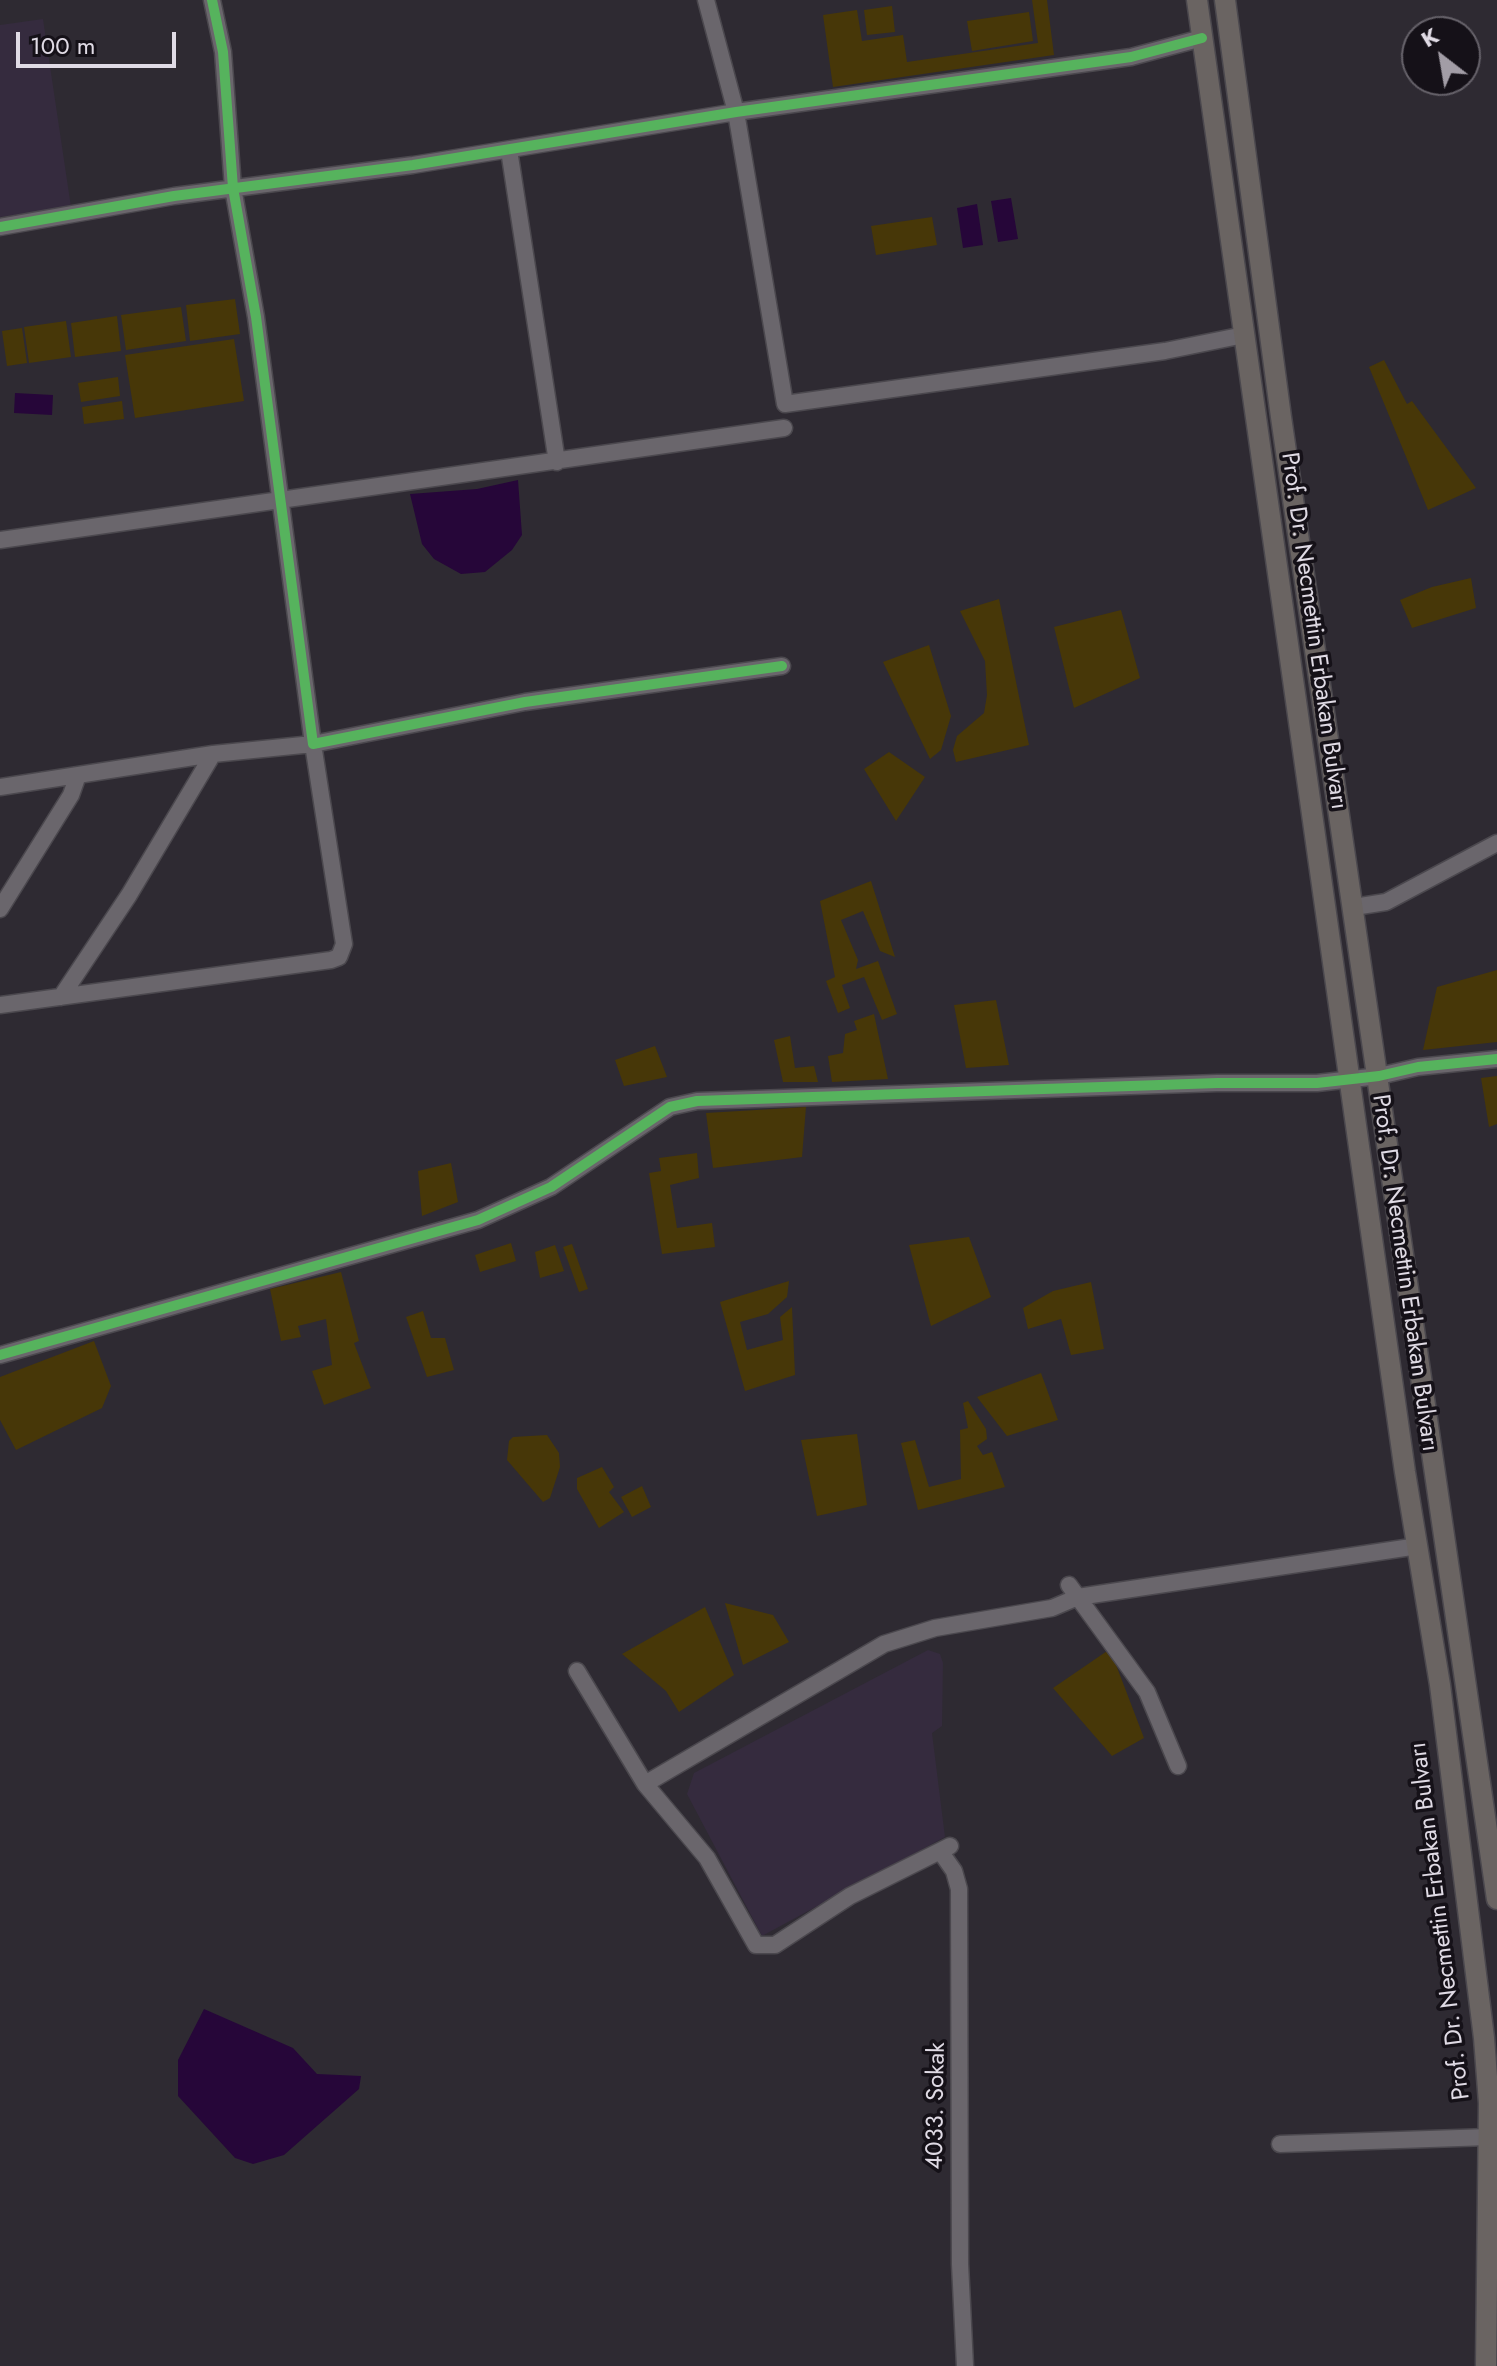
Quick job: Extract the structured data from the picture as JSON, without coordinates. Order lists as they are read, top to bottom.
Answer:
{
  "streets": {
    "main road": ["Prof. Dr. Necmettin Erbakan Bulvarı"],
    "street": ["4033. Sokak"]
  },
  "scale_bar": "100 m",
  "north": "top left"
}
